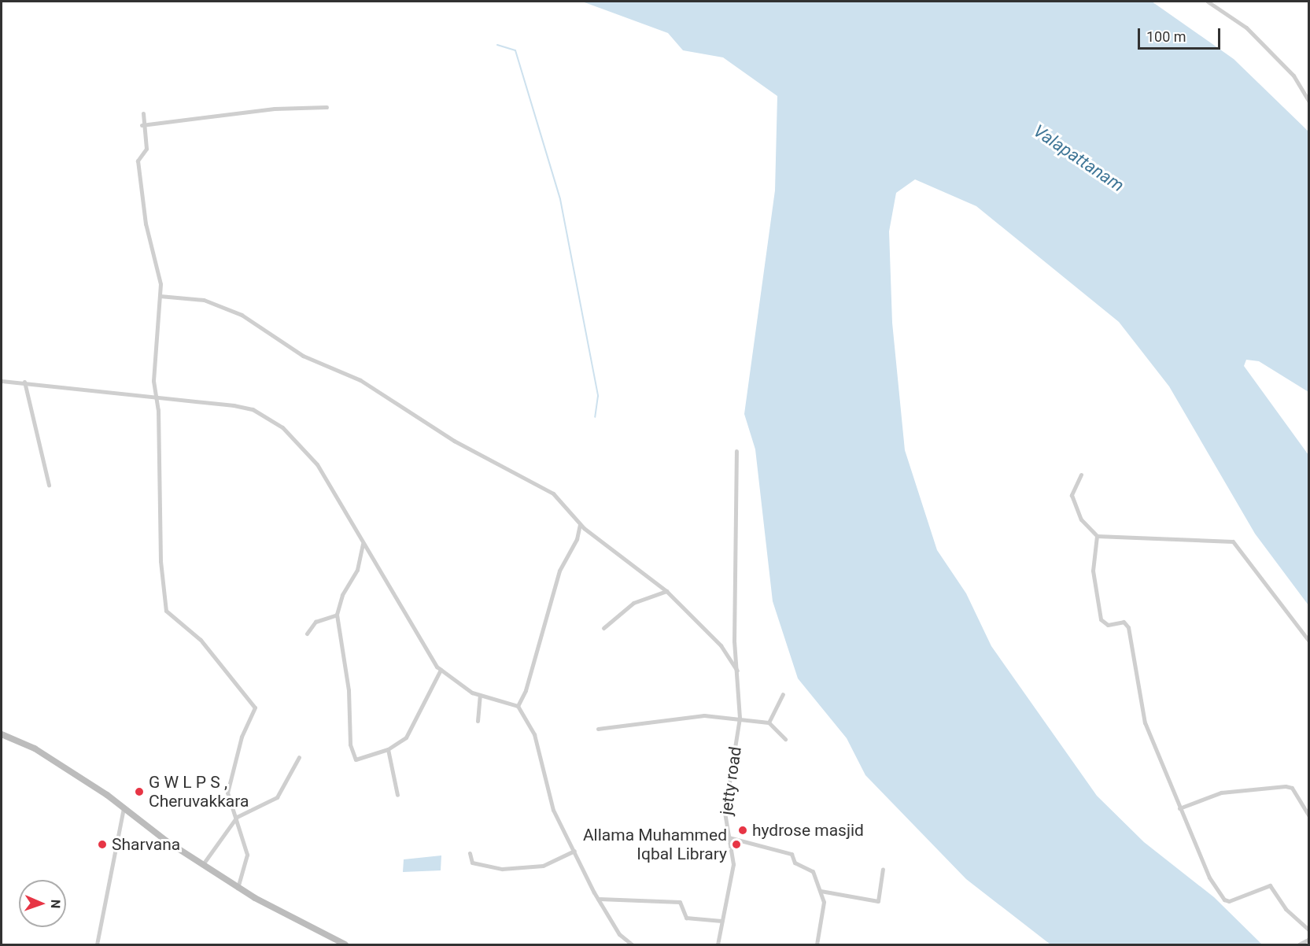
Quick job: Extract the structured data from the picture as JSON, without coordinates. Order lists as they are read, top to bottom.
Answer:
{
  "streets": {
    "street": ["jetty road"]
  },
  "water": ["Valapattanam"],
  "places": [
    "G W L P S , Cheruvakkara",
    "hydrose masjid",
    "Sharvana",
    "Allama Muhammed Iqbal Library"
  ],
  "scale_bar": "100 m",
  "north": "right"
}
